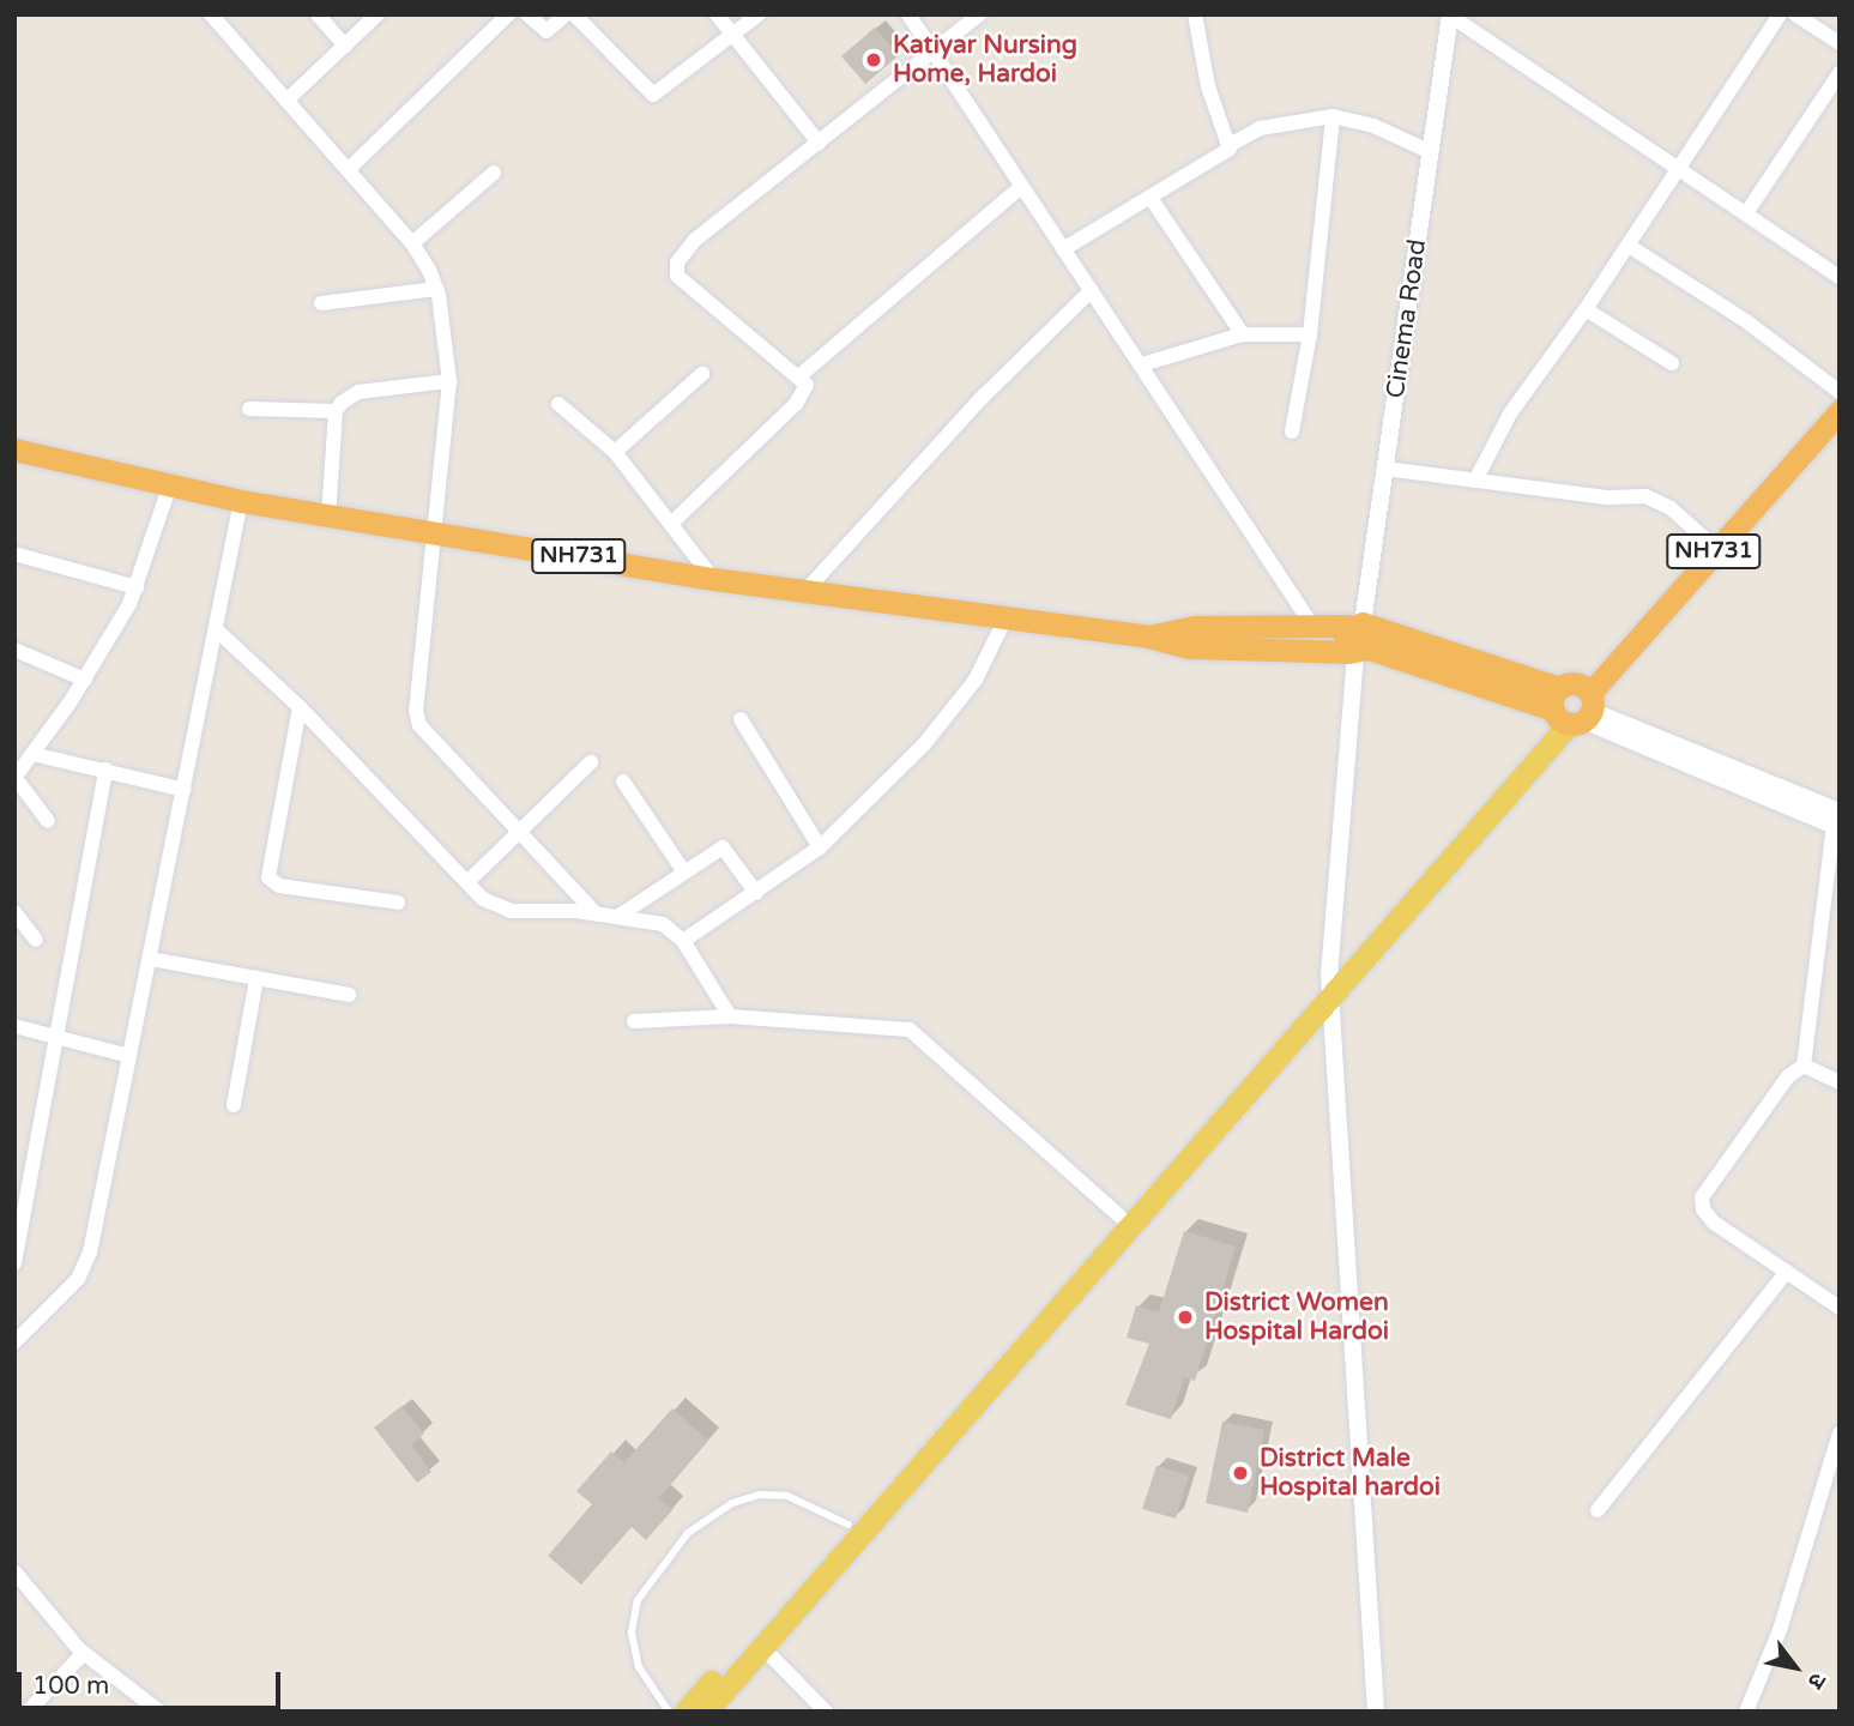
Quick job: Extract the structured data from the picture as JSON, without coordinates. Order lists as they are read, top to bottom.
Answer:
{
  "streets": {
    "highway": ["NH731"],
    "street": ["Cinema Road"]
  },
  "crossings": [
    ["Cinema Road", "NH731"]
  ],
  "places": ["Katiyar Nursing Home, Hardoi", "District Women Hospital Hardoi", "District Male Hospital hardoi"],
  "scale_bar": "100 m",
  "north": "bottom right"
}
